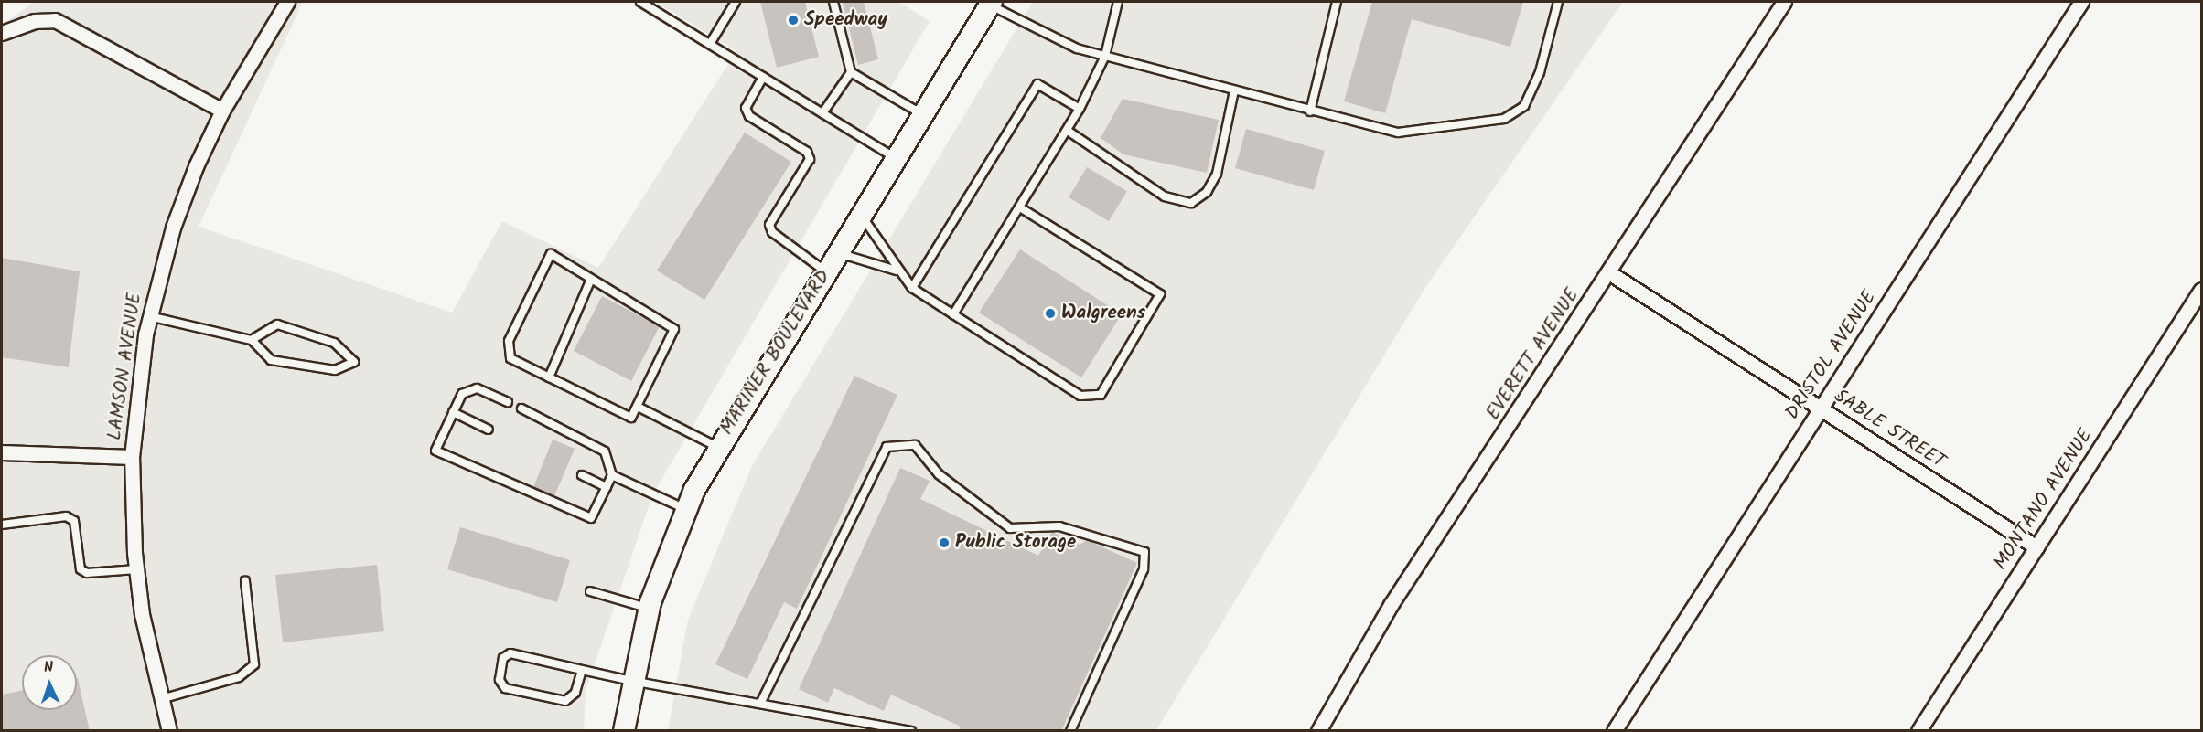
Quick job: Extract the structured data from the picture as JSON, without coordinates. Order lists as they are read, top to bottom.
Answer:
{
  "streets": {
    "main road": ["MARINER BOULEVARD"],
    "street": [
      "EVERETT AVENUE",
      "DRISTOL AVENUE",
      "LAMSON AVENUE",
      "SABLE STREET",
      "MONTANO AVENUE"
    ]
  },
  "crossings": [
    ["EVERETT AVENUE", "SABLE STREET"],
    ["DRISTOL AVENUE", "SABLE STREET"],
    ["SABLE STREET", "MONTANO AVENUE"]
  ],
  "places": ["Speedway", "Walgreens", "Public Storage"],
  "north": "top"
}
